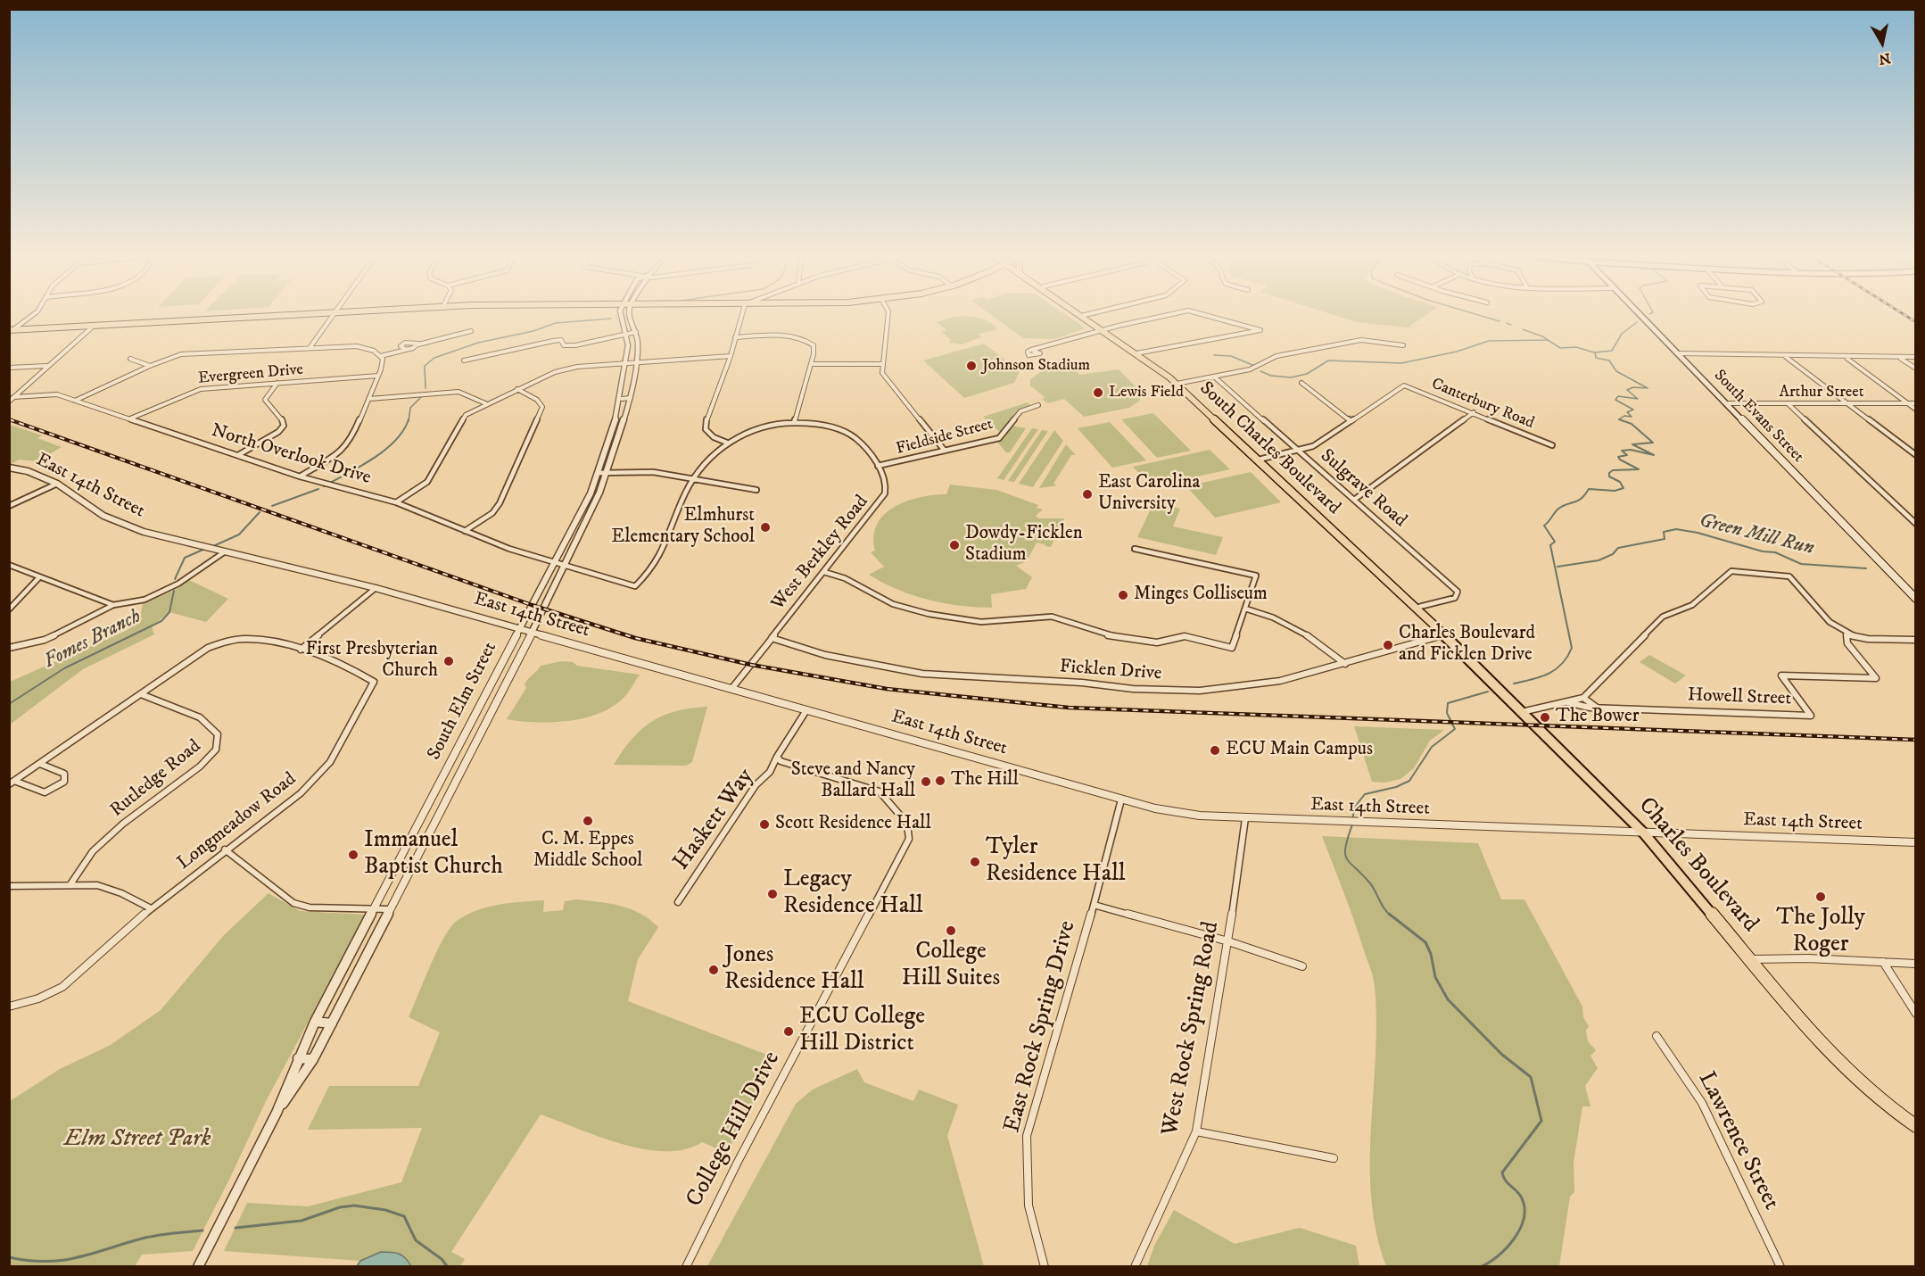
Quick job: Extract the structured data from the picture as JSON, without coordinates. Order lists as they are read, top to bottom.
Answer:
{
  "streets": {
    "main road": ["South Evans Street", "South Charles Boulevard", "Charles Boulevard"],
    "street": [
      "Evergreen Drive",
      "Arthur Street",
      "Canterbury Road",
      "Fieldside Street",
      "North Overlook Drive",
      "East 14th Street",
      "Sulgrave Road",
      "West Berkley Road",
      "Ficklen Drive",
      "Howell Street",
      "South Elm Street",
      "Rutledge Road",
      "Haskett Way",
      "Longmeadow Road",
      "East Rock Spring Drive",
      "West Rock Spring Road",
      "College Hill Drive",
      "Lawrence Street"
    ]
  },
  "crossings": [
    ["Evergreen Drive", "North Overlook Drive"],
    ["Arthur Street", "South Evans Street"],
    ["Fieldside Street", "West Berkley Road"],
    ["South Charles Boulevard", "Sulgrave Road"],
    ["South Charles Boulevard", "Ficklen Drive"],
    ["South Charles Boulevard", "Charles Boulevard"],
    ["North Overlook Drive", "South Elm Street"],
    ["East 14th Street", "West Berkley Road"],
    ["East 14th Street", "South Elm Street"],
    ["East 14th Street", "Charles Boulevard"],
    ["East 14th Street", "East Rock Spring Drive"],
    ["East 14th Street", "West Rock Spring Road"],
    ["West Berkley Road", "Ficklen Drive"],
    ["Ficklen Drive", "Charles Boulevard"],
    ["Howell Street", "Charles Boulevard"],
    ["Rutledge Road", "Longmeadow Road"],
    ["Haskett Way", "College Hill Drive"]
  ],
  "water": ["Green Mill Run", "Fomes Branch"],
  "parks": ["Elm Street Park"],
  "places": [
    "Johnson Stadium",
    "Lewis Field",
    "East Carolina University",
    "Elmhurst Elementary School",
    "Dowdy-Ficklen Stadium",
    "Minges Colliseum",
    "Charles Boulevard and Ficklen Drive",
    "First Presbyterian Church",
    "The Bower",
    "ECU Main Campus",
    "The Hill",
    "Steve and Nancy Ballard Hall",
    "C. M. Eppes Middle School",
    "Scott Residence Hall",
    "Immanuel Baptist Church",
    "Tyler Residence Hall",
    "Legacy Residence Hall",
    "The Jolly Roger",
    "College Hill Suites",
    "Jones Residence Hall",
    "ECU College Hill District"
  ],
  "north": "bottom"
}
